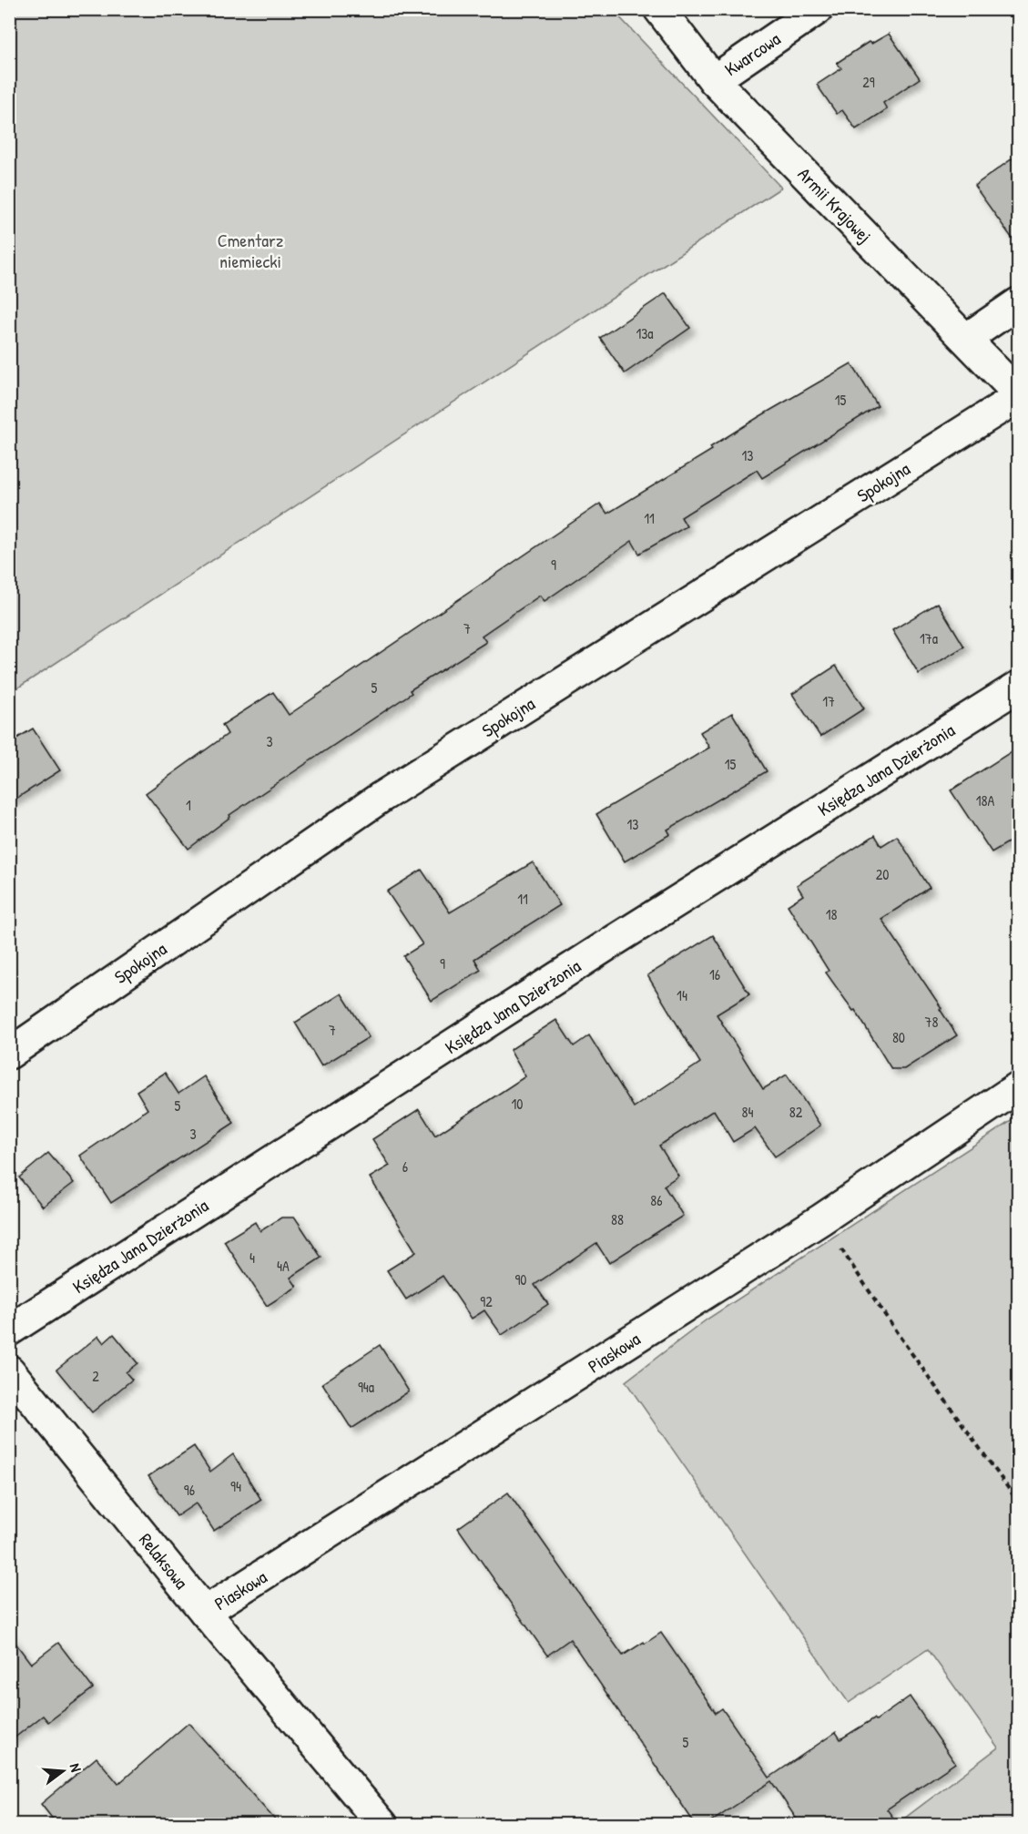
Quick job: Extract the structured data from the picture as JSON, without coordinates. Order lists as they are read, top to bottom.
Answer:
{
  "streets": {
    "street": [
      "Kwarcowa",
      "Armii Krajowej",
      "Spokojna",
      "Księdza Jana Dzierżonia",
      "Piaskowa",
      "Relaksowa"
    ]
  },
  "crossings": [
    ["Kwarcowa", "Armii Krajowej"],
    ["Armii Krajowej", "Spokojna"],
    ["Piaskowa", "Relaksowa"]
  ],
  "parks": ["Cmentarz niemiecki"],
  "house_numbers": [
    "29",
    "13a",
    "15",
    "13",
    "11",
    "9",
    "7",
    "17a",
    "5",
    "17",
    "3",
    "15",
    "18A",
    "1",
    "13",
    "20",
    "11",
    "18",
    "9",
    "16",
    "14",
    "78",
    "7",
    "80",
    "10",
    "5",
    "84",
    "82",
    "3",
    "6",
    "86",
    "88",
    "4",
    "4A",
    "90",
    "92",
    "2",
    "94a",
    "94",
    "96",
    "5"
  ],
  "north": "right"
}
